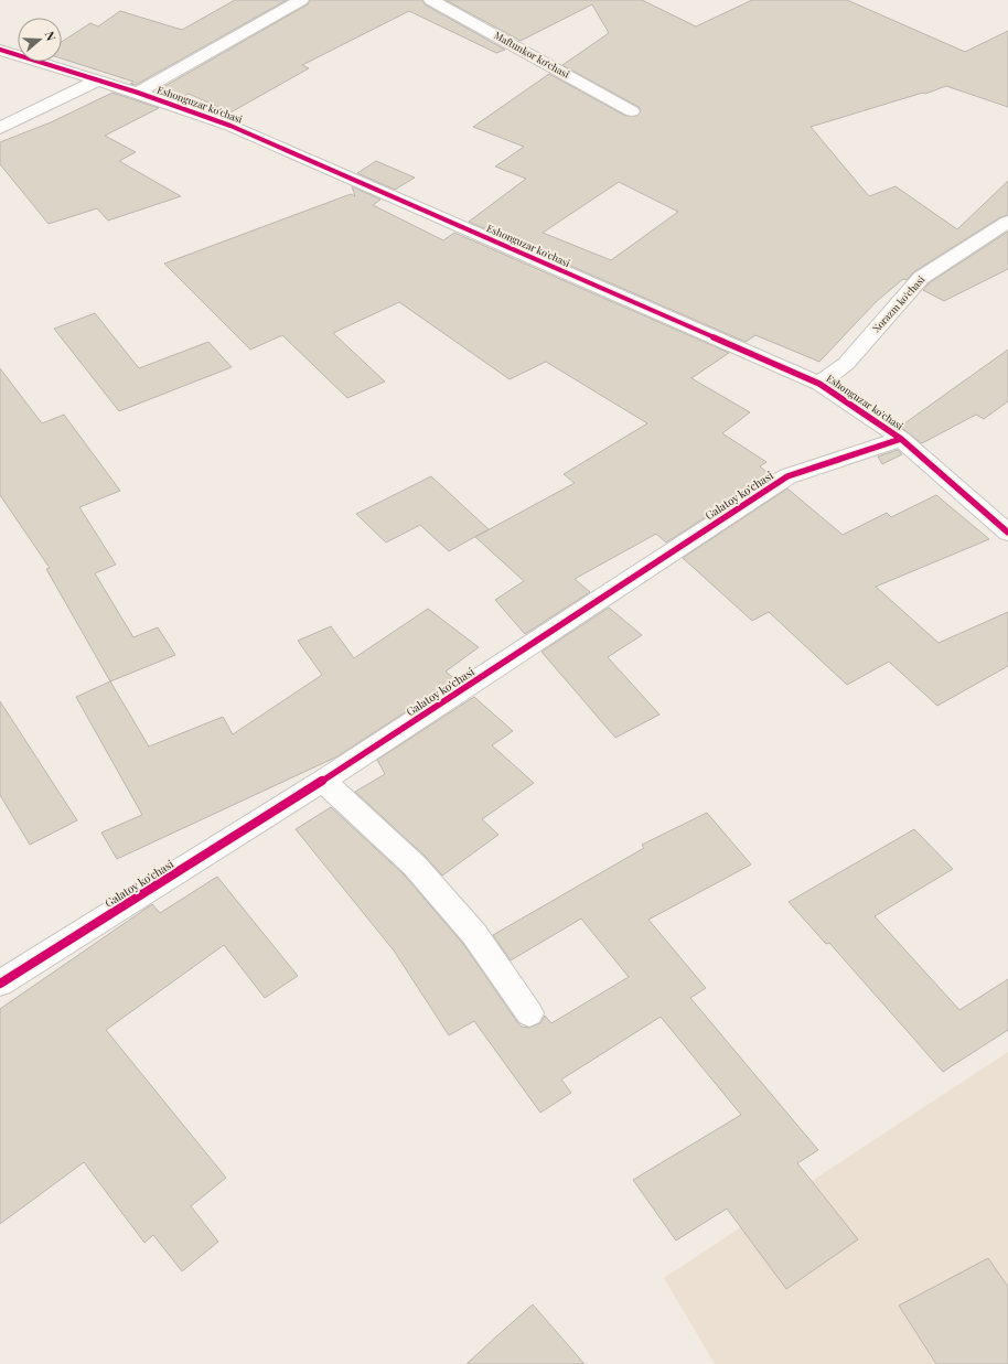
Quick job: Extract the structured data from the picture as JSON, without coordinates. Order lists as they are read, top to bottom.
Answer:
{
  "streets": {
    "street": [
      "Maftunkor koʻchasi",
      "Eshonguzar ko'chasi",
      "Xorazm ko'chasi",
      "Galatoy ko'chasi"
    ]
  },
  "crossings": [
    ["Eshonguzar ko'chasi", "Xorazm ko'chasi"],
    ["Eshonguzar ko'chasi", "Galatoy ko'chasi"]
  ],
  "north": "right"
}
